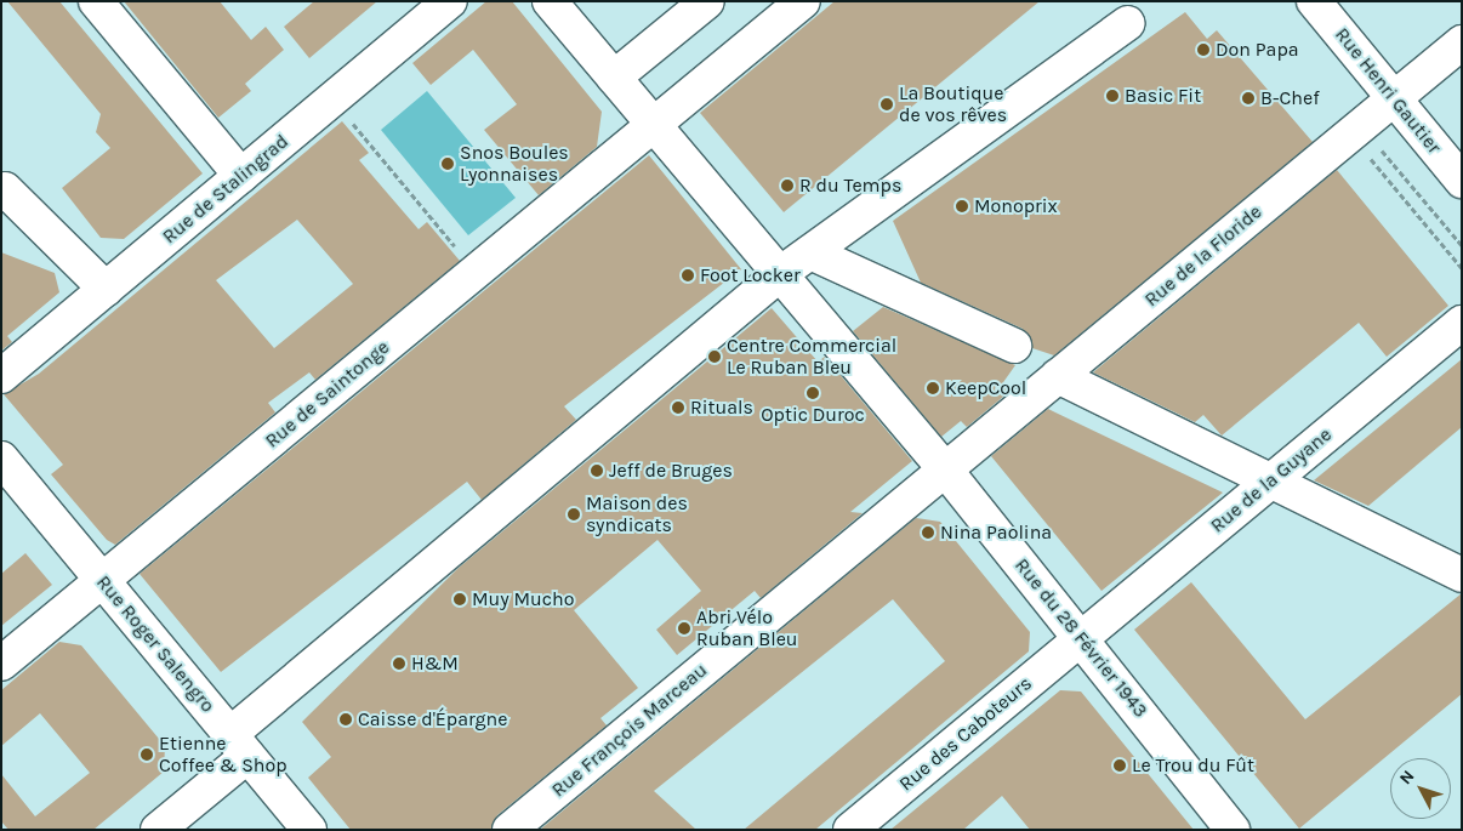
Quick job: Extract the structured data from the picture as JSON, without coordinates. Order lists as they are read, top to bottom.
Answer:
{
  "streets": {
    "street": [
      "Rue Henri Gautier",
      "Rue de Stalingrad",
      "Rue de la Floride",
      "Rue de Saintonge",
      "Rue de la Guyane",
      "Rue du 28 Février 1943",
      "Rue Roger Salengro",
      "Rue François Marceau",
      "Rue des Caboteurs"
    ]
  },
  "crossings": [
    ["Rue Henri Gautier", "Rue de la Floride"],
    ["Rue de la Floride", "Rue du 28 Février 1943"],
    ["Rue de la Floride", "Rue François Marceau"],
    ["Rue de Saintonge", "Rue du 28 Février 1943"],
    ["Rue de Saintonge", "Rue Roger Salengro"],
    ["Rue de la Guyane", "Rue du 28 Février 1943"],
    ["Rue de la Guyane", "Rue des Caboteurs"],
    ["Rue du 28 Février 1943", "Rue François Marceau"],
    ["Rue du 28 Février 1943", "Rue des Caboteurs"]
  ],
  "places": [
    "Don Papa",
    "Basic Fit",
    "B-Chef",
    "La Boutique de vos rêves",
    "Snos Boules Lyonnaises",
    "R du Temps",
    "Monoprix",
    "Foot Locker",
    "Centre Commercial Le Ruban Bleu",
    "KeepCool",
    "Optic Duroc",
    "Rituals",
    "Jeff de Bruges",
    "Maison des syndicats",
    "Nina Paolina",
    "Muy Mucho",
    "Abri Vélo Ruban Bleu",
    "H&M",
    "Caisse d'Épargne",
    "Etienne Coffee & Shop",
    "Le Trou du Fût"
  ],
  "north": "top left"
}
